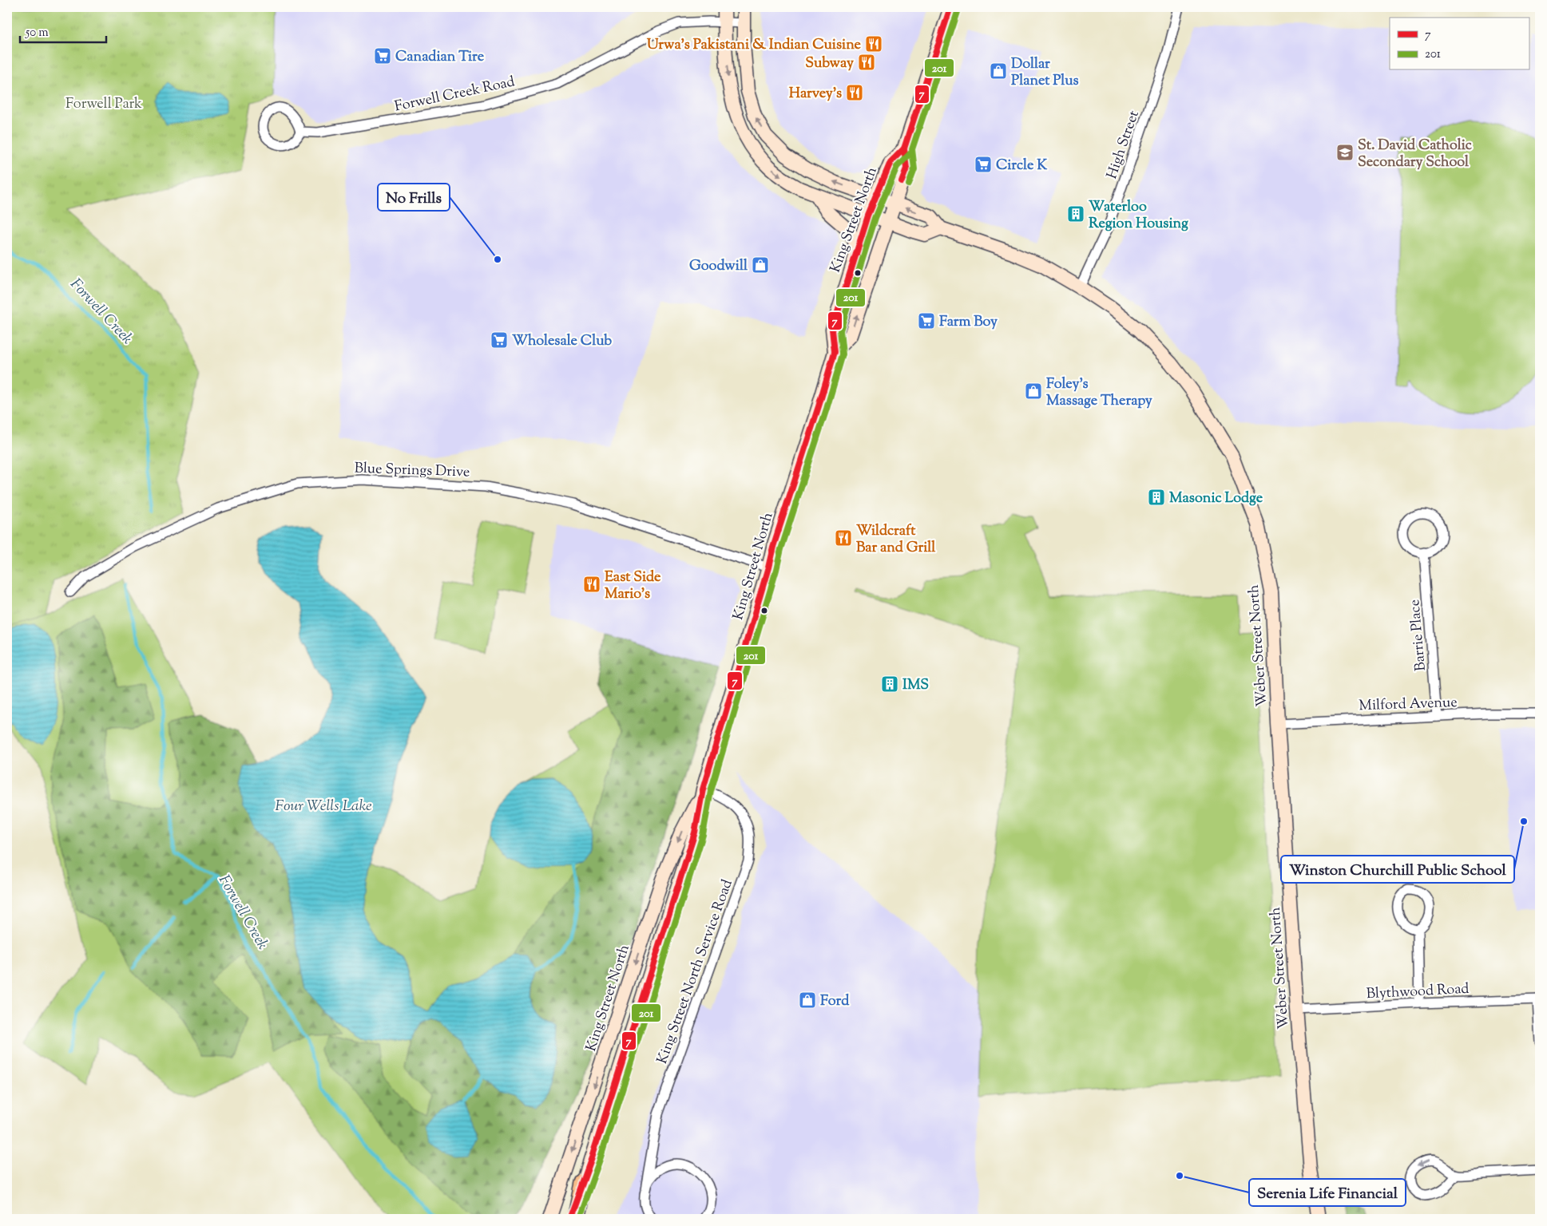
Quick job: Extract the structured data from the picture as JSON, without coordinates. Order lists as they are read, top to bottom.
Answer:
{
  "streets": {
    "main road": ["King Street North", "Weber Street North"],
    "street": [
      "Forwell Creek Road",
      "High Street",
      "Blue Springs Drive",
      "Barrie Place",
      "Milford Avenue",
      "King Street North Service Road",
      "Blythwood Road"
    ]
  },
  "crossings": [
    ["Forwell Creek Road", "Weber Street North"],
    ["High Street", "Weber Street North"],
    ["King Street North", "Blue Springs Drive"],
    ["King Street North", "Weber Street North"],
    ["King Street North", "King Street North Service Road"],
    ["Barrie Place", "Milford Avenue"],
    ["Weber Street North", "Milford Avenue"],
    ["Weber Street North", "Blythwood Road"]
  ],
  "water": ["Forwell Creek", "Four Wells Lake"],
  "parks": ["Forwell Park"],
  "places": {
    "restaurant": [
      "Urwa's Pakistani & Indian Cuisine",
      "Subway",
      "Harvey's",
      "Wildcraft Bar and Grill",
      "East Side Mario's"
    ],
    "supermarket": [
      "Canadian Tire",
      "Circle K",
      "Farm Boy",
      "Wholesale Club"
    ],
    "shop": [
      "Dollar Planet Plus",
      "Goodwill",
      "Foley's Massage Therapy",
      "Ford"
    ],
    "school or university": ["St. David Catholic Secondary School"],
    "building": ["Waterloo Region Housing", "Masonic Lodge", "IMS"],
    "other": ["No Frills", "Winston Churchill Public School", "Serenia Life Financial"]
  },
  "lines": ["transit line 7", "transit line 201"],
  "legend": ["7", "201"],
  "scale_bar": "50 m"
}
